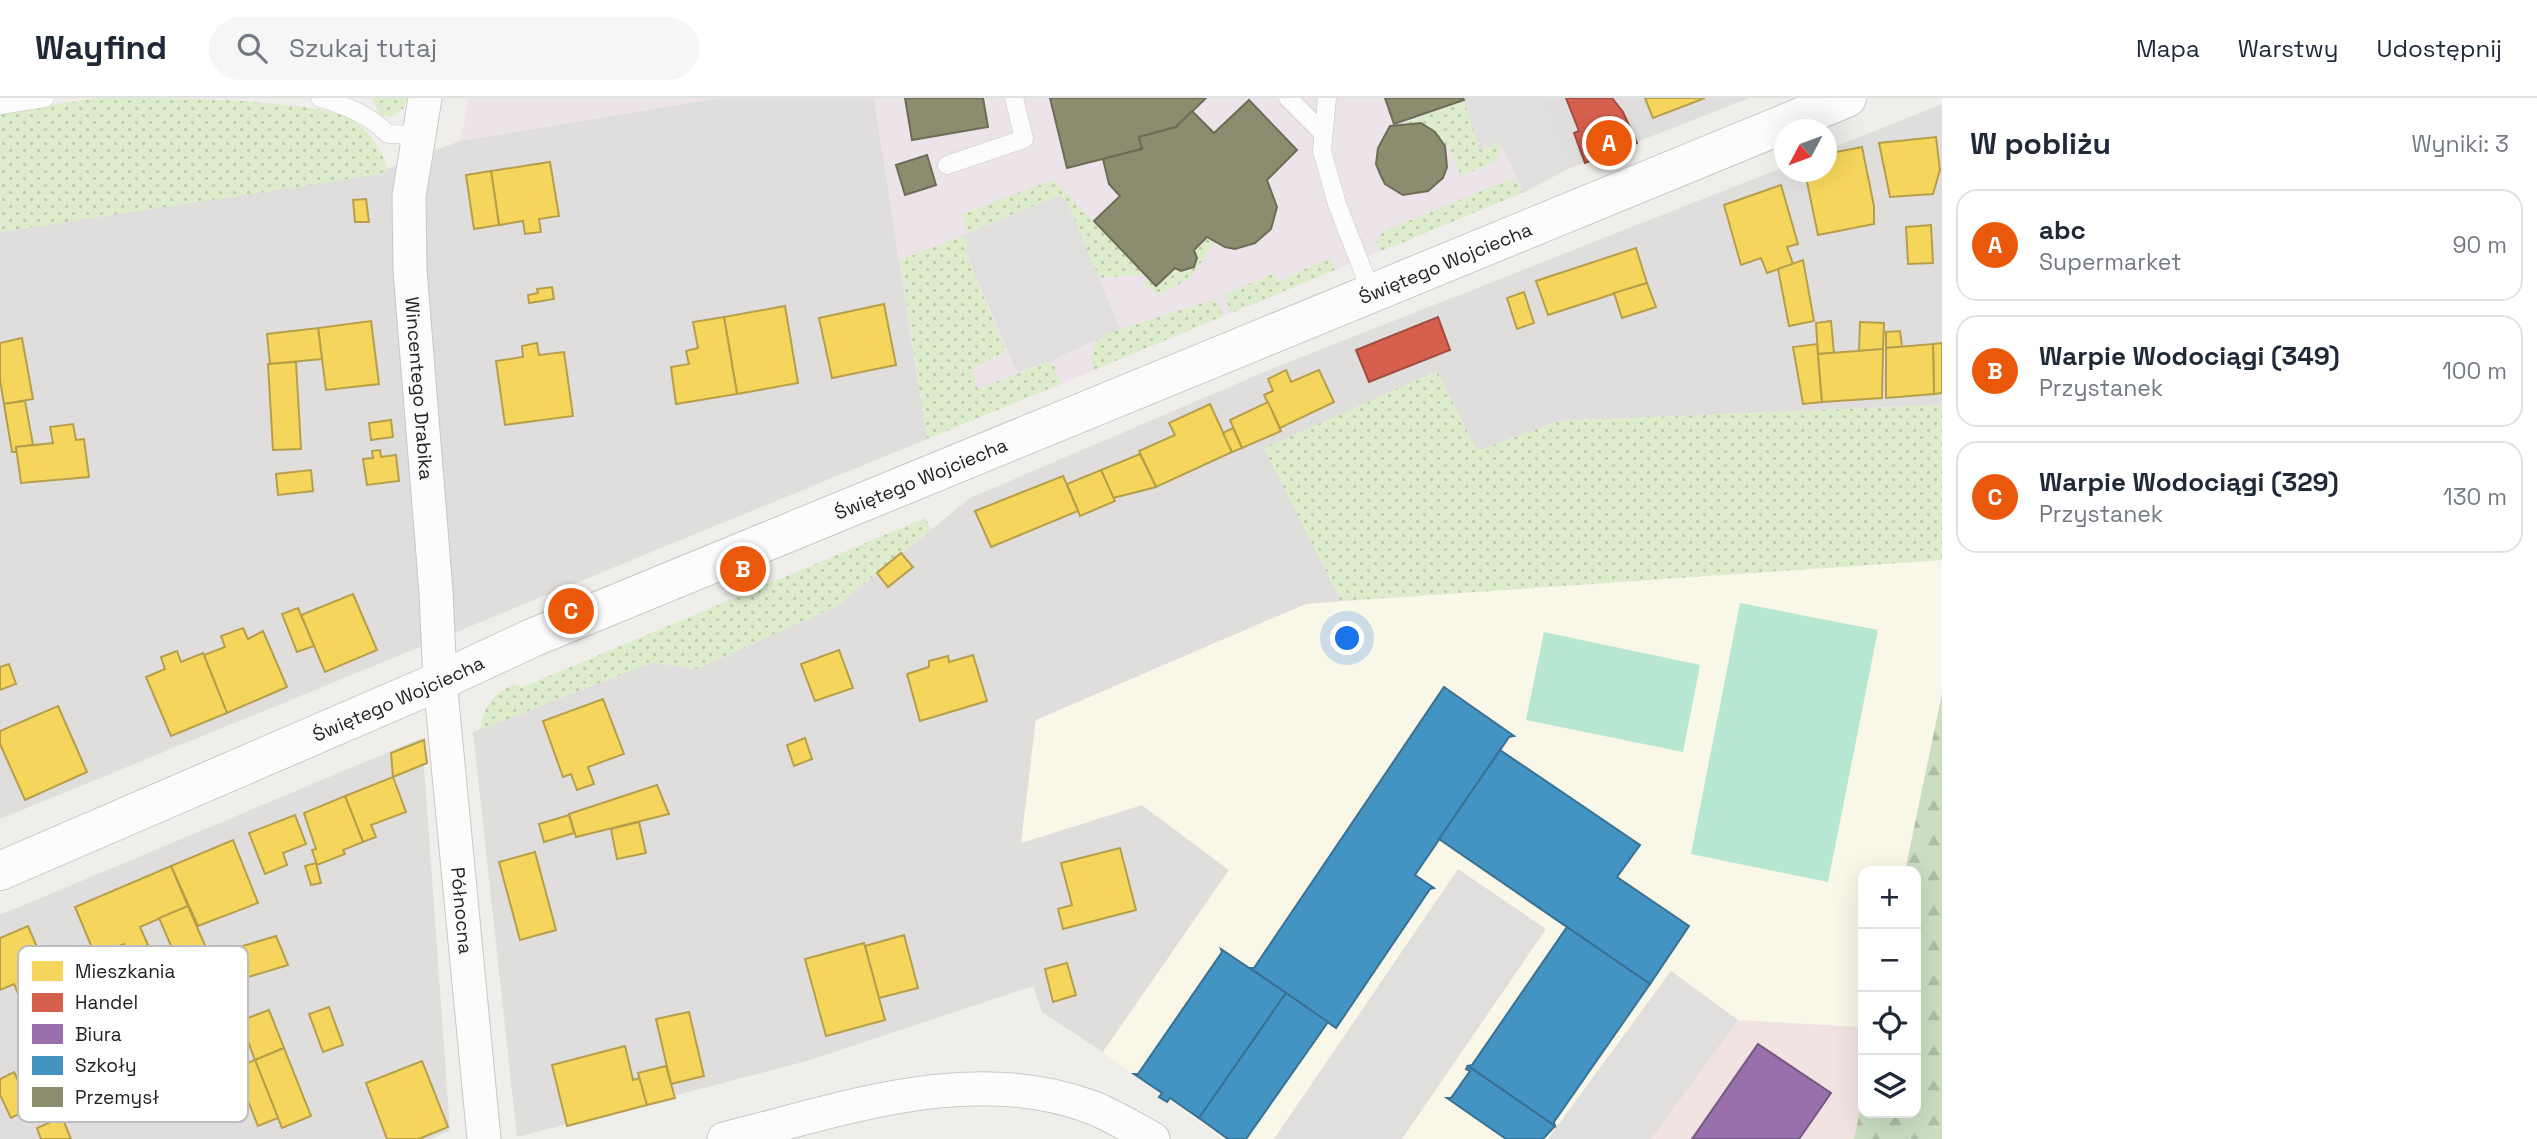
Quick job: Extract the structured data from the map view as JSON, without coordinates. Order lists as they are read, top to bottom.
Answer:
{
  "streets": {
    "street": ["Świętego Wojciecha", "Wincentego Drabika", "Północna"]
  },
  "crossings": [
    ["Świętego Wojciecha", "Wincentego Drabika"],
    ["Świętego Wojciecha", "Północna"],
    ["Wincentego Drabika", "Północna"]
  ],
  "legend": [
    "Mieszkania",
    "Handel",
    "Biura",
    "Szkoły",
    "Przemysł"
  ],
  "north": "bottom left",
  "page": {
    "header": "Wayfind",
    "search": "Szukaj tutaj",
    "nav": ["Mapa", "Warstwy", "Udostępnij"],
    "heading": ["W pobliżu", "Wyniki: 3"],
    "pins": ["A", "B", "C"],
    "list": [
      {
        "mark": "A",
        "name": "abc",
        "note": "Supermarket",
        "value": "90 m"
      },
      {
        "mark": "B",
        "name": "Warpie Wodociągi (349)",
        "note": "Przystanek",
        "value": "100 m"
      },
      {
        "mark": "C",
        "name": "Warpie Wodociągi (329)",
        "note": "Przystanek",
        "value": "130 m"
      }
    ],
    "map_buttons": ["+", "−"]
  }
}
